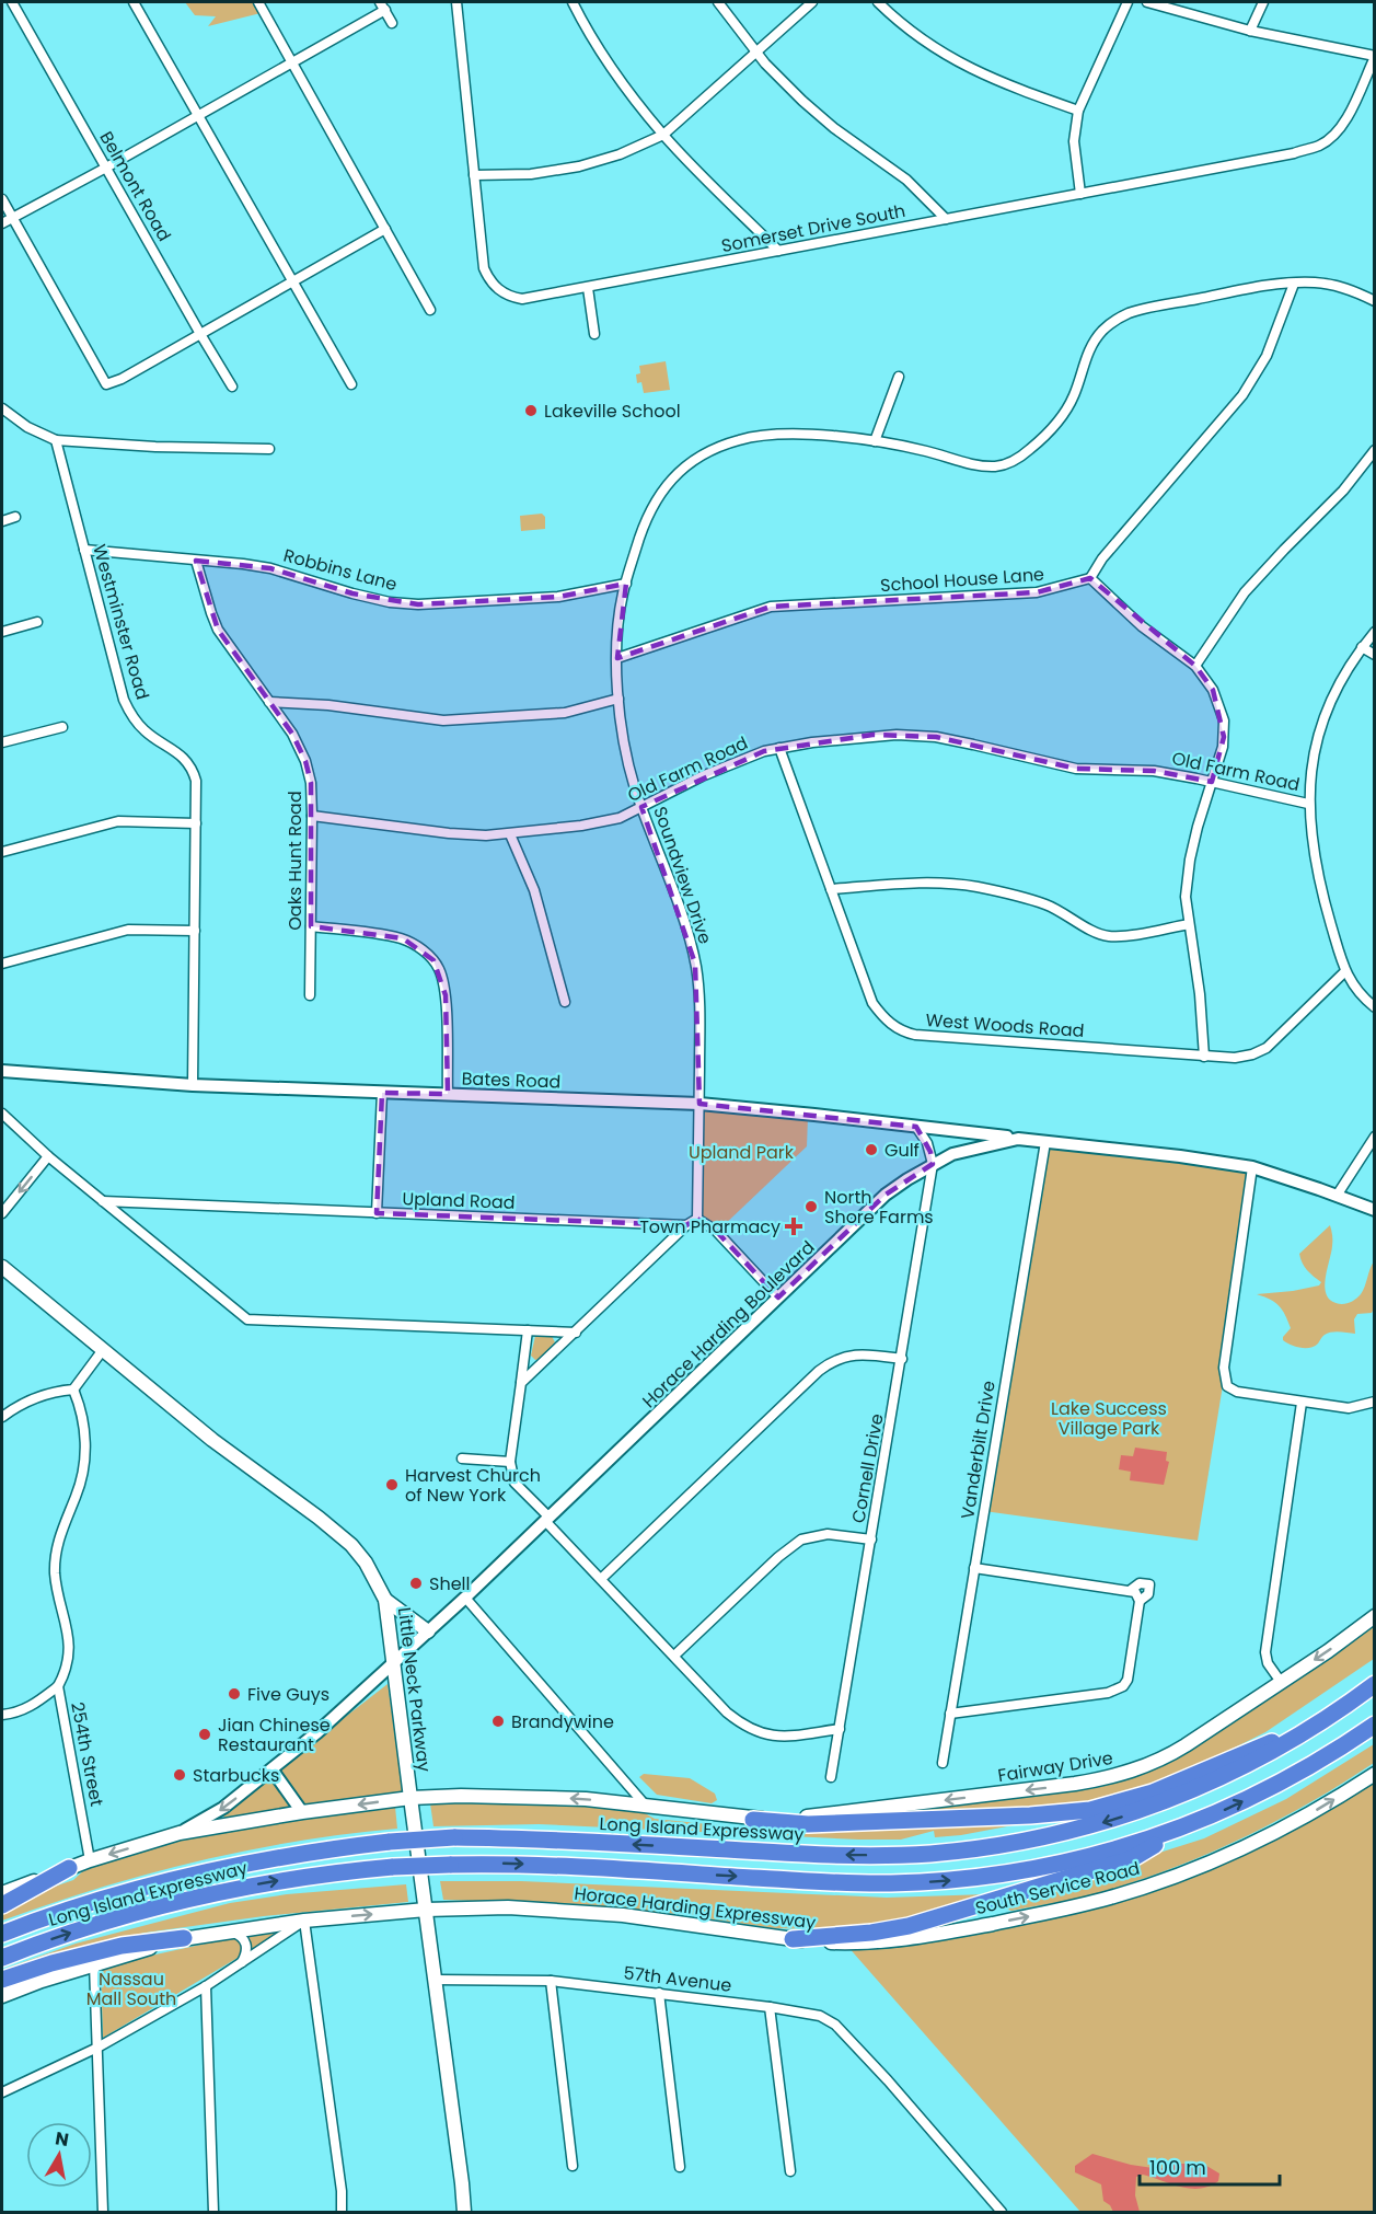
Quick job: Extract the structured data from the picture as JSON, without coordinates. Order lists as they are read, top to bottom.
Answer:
{
  "streets": {
    "highway": ["Long Island Expressway"],
    "main road": [
      "Little Neck Parkway",
      "Fairway Drive",
      "South Service Road",
      "Horace Harding Expressway"
    ],
    "street": [
      "Belmont Road",
      "Somerset Drive South",
      "Robbins Lane",
      "School House Lane",
      "Westminster Road",
      "Old Farm Road",
      "Oaks Hunt Road",
      "Soundview Drive",
      "West Woods Road",
      "Bates Road",
      "Upland Road",
      "Horace Harding Boulevard",
      "Vanderbilt Drive",
      "Cornell Drive",
      "254th Street",
      "57th Avenue"
    ]
  },
  "crossings": [
    ["Robbins Lane", "Westminster Road"],
    ["Robbins Lane", "Oaks Hunt Road"],
    ["Robbins Lane", "Soundview Drive"],
    ["School House Lane", "Soundview Drive"],
    ["Westminster Road", "Bates Road"],
    ["Old Farm Road", "Oaks Hunt Road"],
    ["Old Farm Road", "Soundview Drive"],
    ["Old Farm Road", "West Woods Road"],
    ["Soundview Drive", "Bates Road"],
    ["Bates Road", "Horace Harding Boulevard"],
    ["Horace Harding Boulevard", "Vanderbilt Drive"],
    ["Horace Harding Boulevard", "Cornell Drive"],
    ["Horace Harding Boulevard", "Little Neck Parkway"],
    ["Little Neck Parkway", "Horace Harding Expressway"],
    ["Little Neck Parkway", "57th Avenue"],
    ["South Service Road", "Horace Harding Expressway"]
  ],
  "one_way": ["Fairway Drive", "South Service Road"],
  "parks": ["Upland Park", "Lake Success Village Park", "Nassau Mall South"],
  "places": {
    "other": [
      "Lakeville School",
      "Gulf",
      "North Shore Farms",
      "Harvest Church of New York",
      "Shell",
      "Five Guys",
      "Brandywine",
      "Jian Chinese Restaurant",
      "Starbucks"
    ],
    "health": ["Town Pharmacy"]
  },
  "scale_bar": "100 m",
  "north": "top"
}
